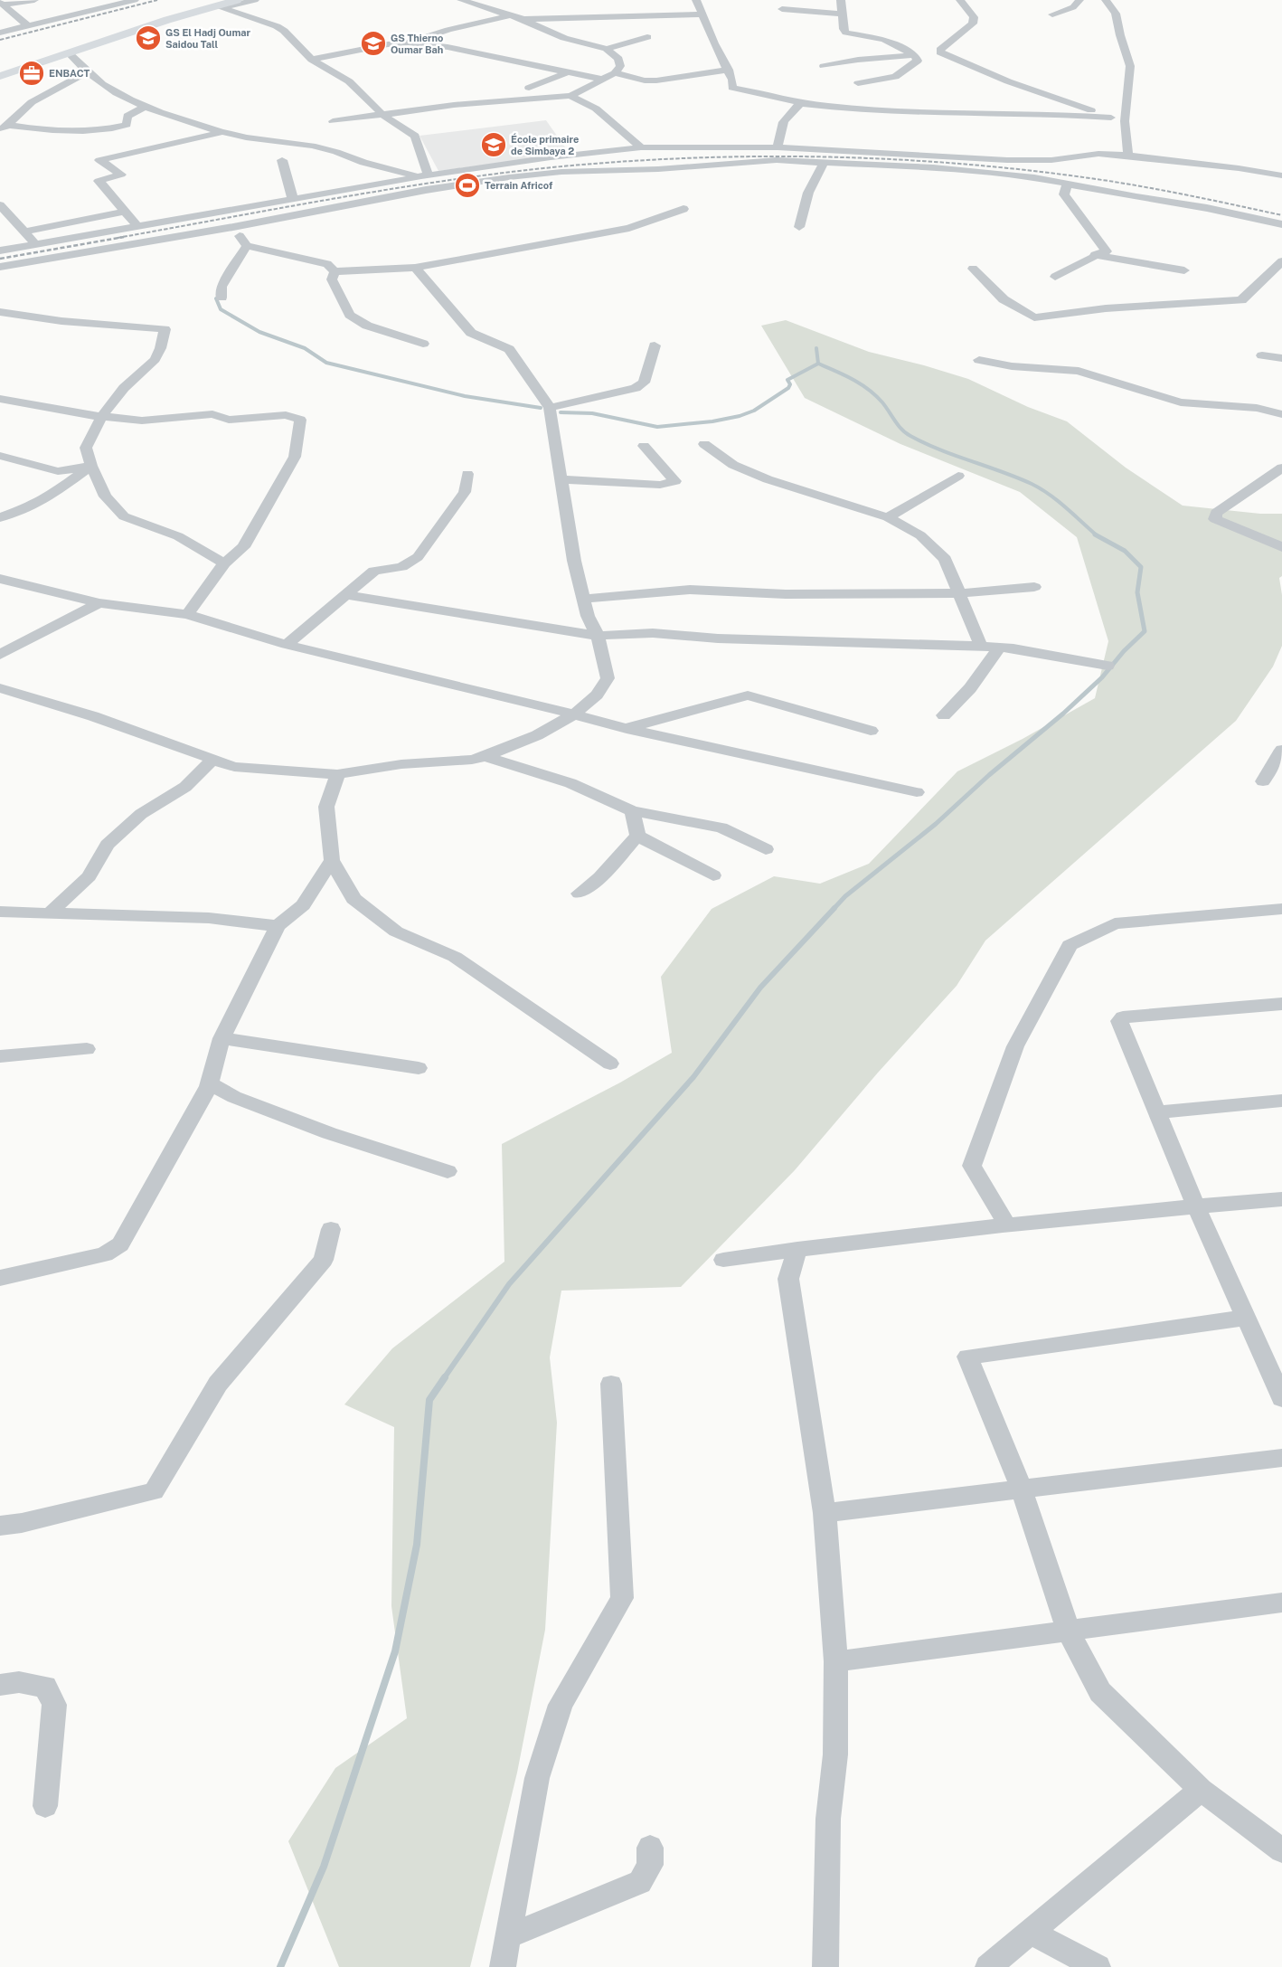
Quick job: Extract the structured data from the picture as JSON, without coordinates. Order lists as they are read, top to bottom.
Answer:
{
  "places": {
    "school or university": ["GS El Hadj Oumar Saidou Tall", "GS Thierno Oumar Bah", "École primaire de Simbaya 2"],
    "office": ["ENBACT"],
    "sports": ["Terrain Africof"]
  }
}
